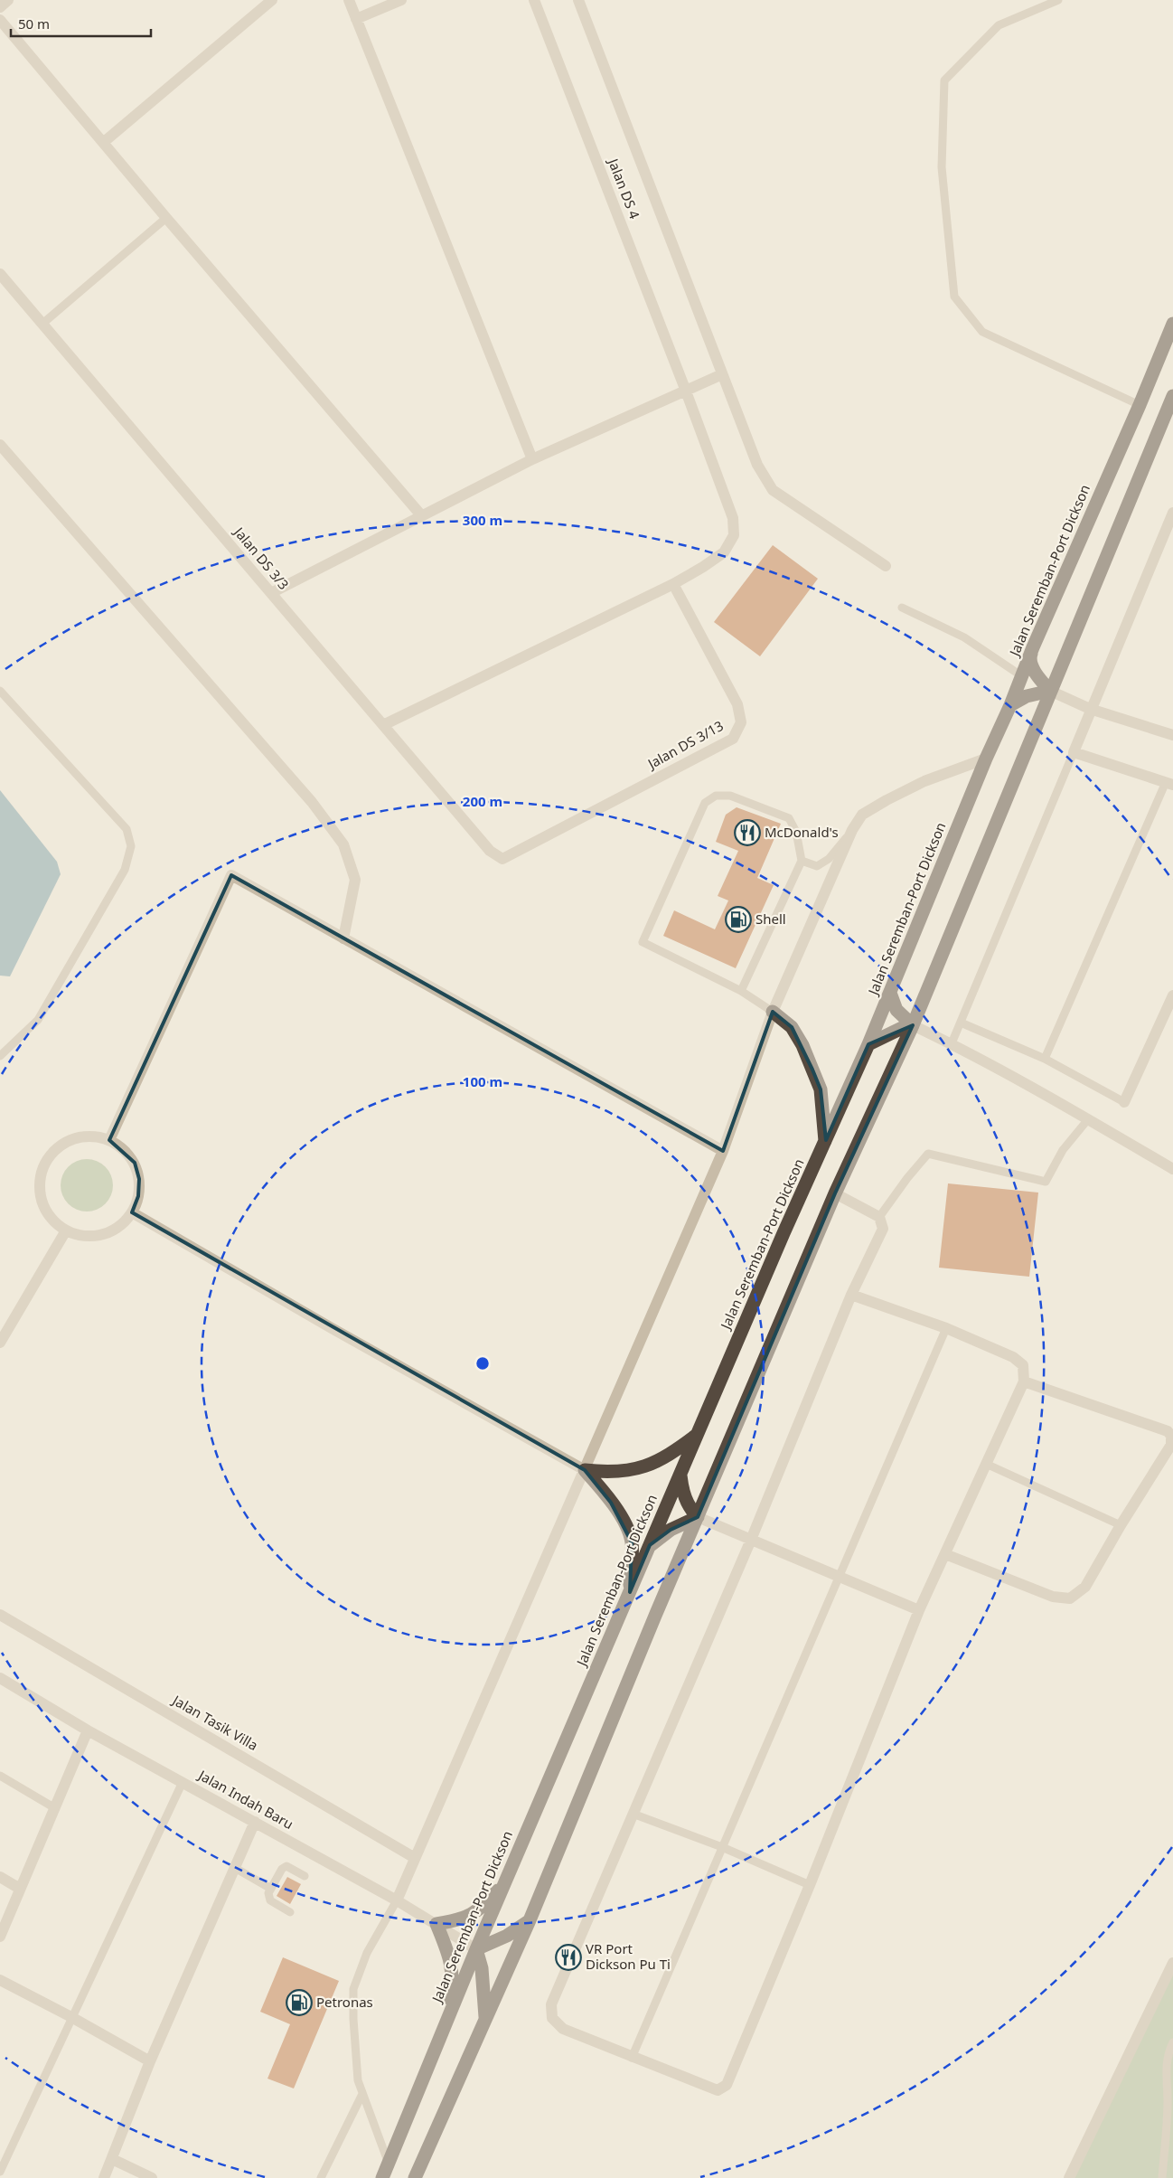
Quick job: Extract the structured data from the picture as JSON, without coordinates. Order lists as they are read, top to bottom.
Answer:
{
  "streets": {
    "highway": ["Jalan Seremban-Port Dickson"],
    "street": [
      "Jalan DS 4",
      "Jalan DS 3/3",
      "Jalan DS 3/13",
      "Jalan Tasik Villa",
      "Jalan Indah Baru"
    ]
  },
  "crossings": [
    ["Jalan DS 4", "Jalan DS 3/3"],
    ["Jalan DS 4", "Jalan DS 3/13"],
    ["Jalan DS 3/3", "Jalan DS 3/13"],
    ["Jalan Seremban-Port Dickson", "Jalan Indah Baru"]
  ],
  "places": {
    "restaurant": ["McDonald's", "VR Port Dickson Pu Ti"],
    "fuel station": ["Shell", "Petronas"]
  },
  "scale_bar": "50 m",
  "rings": ["300 m", "200 m", "100 m"]
}
